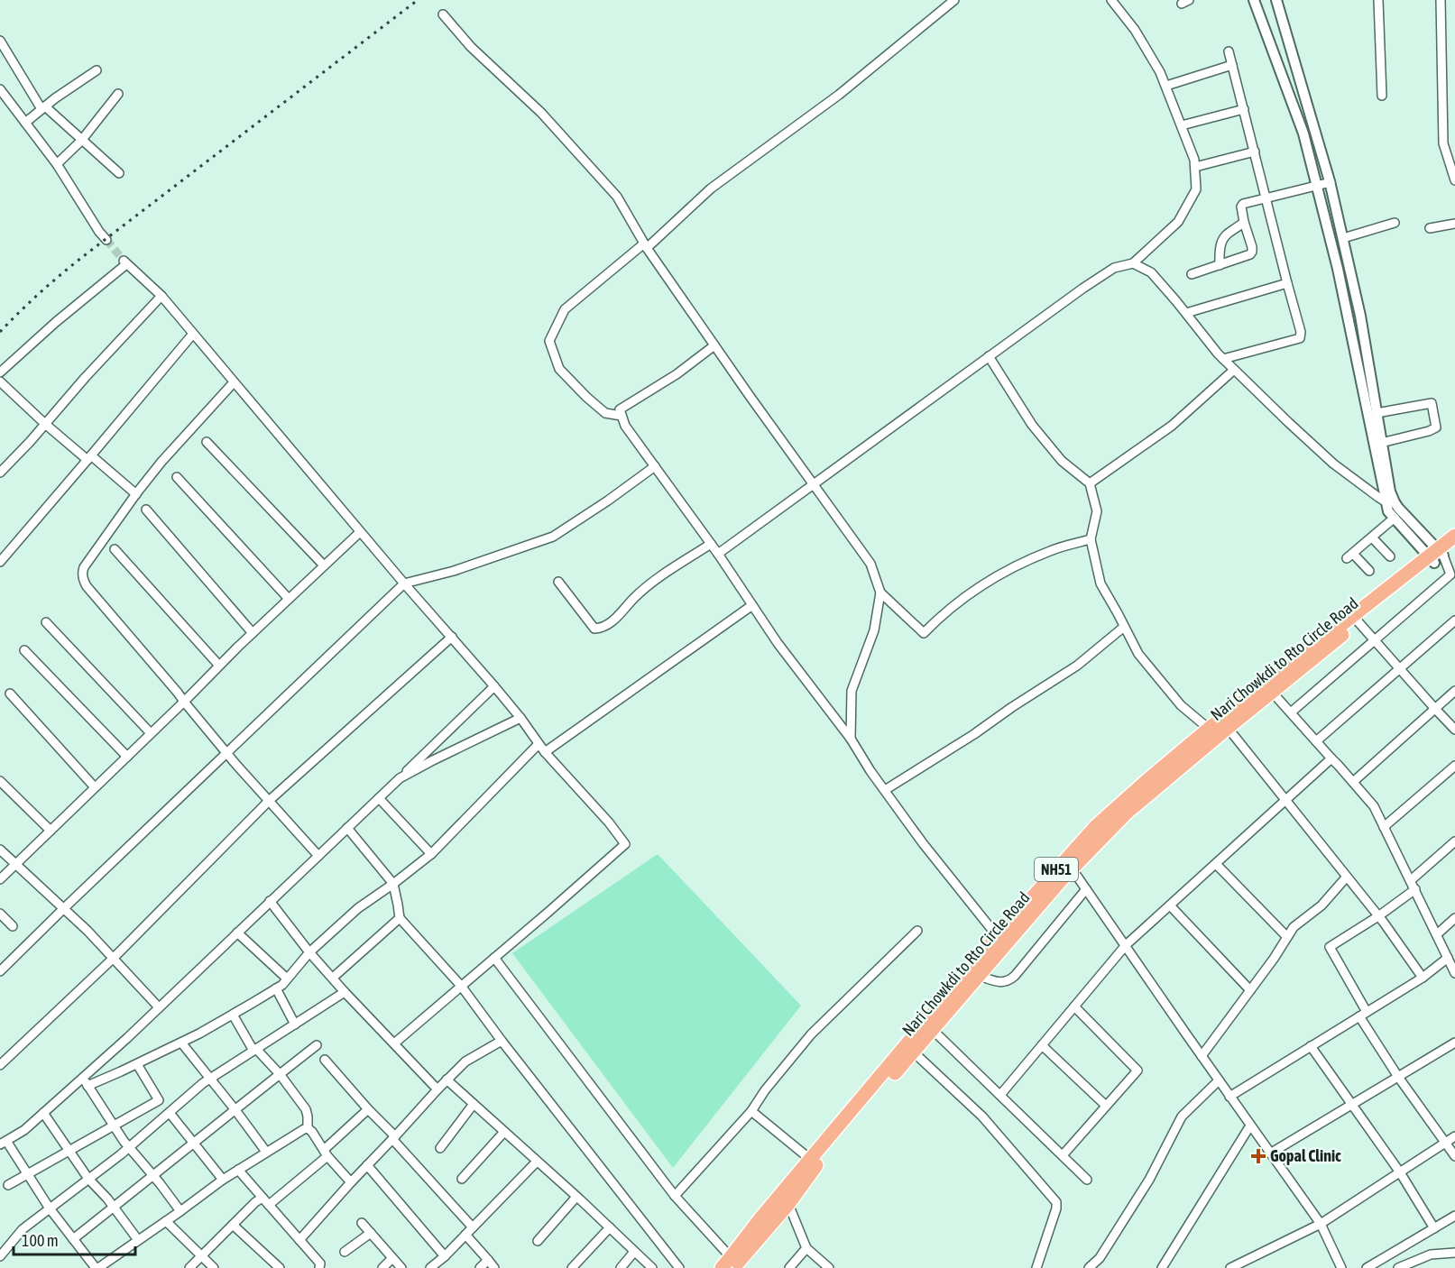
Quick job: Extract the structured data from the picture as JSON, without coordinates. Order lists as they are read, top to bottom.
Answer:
{
  "streets": {
    "highway": ["Nari Chowkdi to Rto Circle Road", "NH51"]
  },
  "crossings": [
    ["Nari Chowkdi to Rto Circle Road", "NH51"]
  ],
  "places": {
    "health": ["Gopal Clinic"]
  },
  "scale_bar": "100 m"
}
